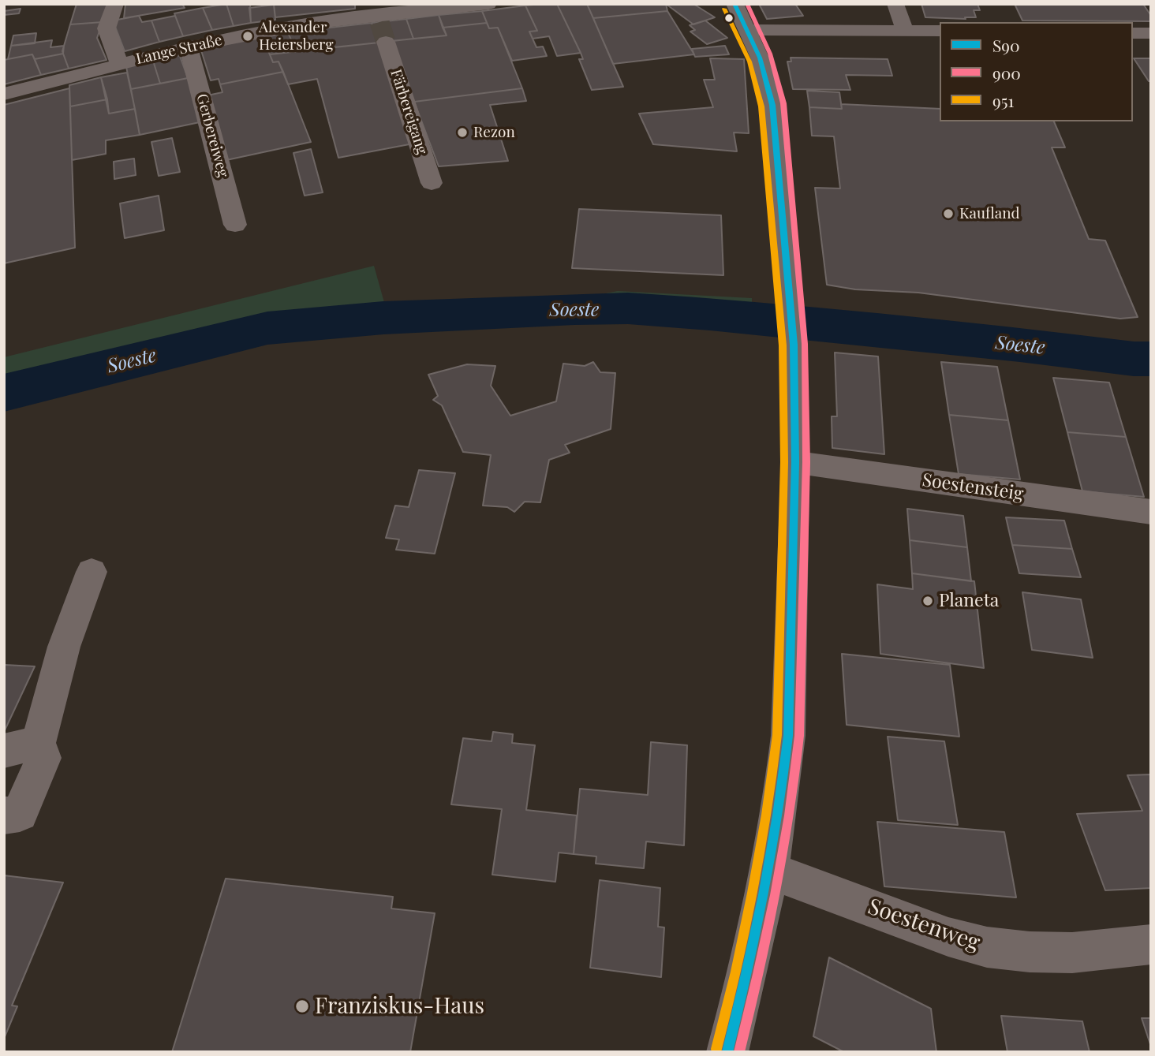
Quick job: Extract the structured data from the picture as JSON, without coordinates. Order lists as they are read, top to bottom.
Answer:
{
  "streets": {
    "street": [
      "Lange Straße",
      "Färbereigang",
      "Gerbereiweg",
      "Soestensteig",
      "Soestenweg"
    ]
  },
  "crossings": [
    ["Lange Straße", "Färbereigang"],
    ["Lange Straße", "Gerbereiweg"]
  ],
  "water": ["Soeste"],
  "places": [
    "Alexander Heiersberg",
    "Rezon",
    "Kaufland",
    "Planeta",
    "Franziskus-Haus"
  ],
  "lines": ["transit line S90", "transit line 900", "transit line 951"],
  "legend": ["S90", "900", "951"]
}
